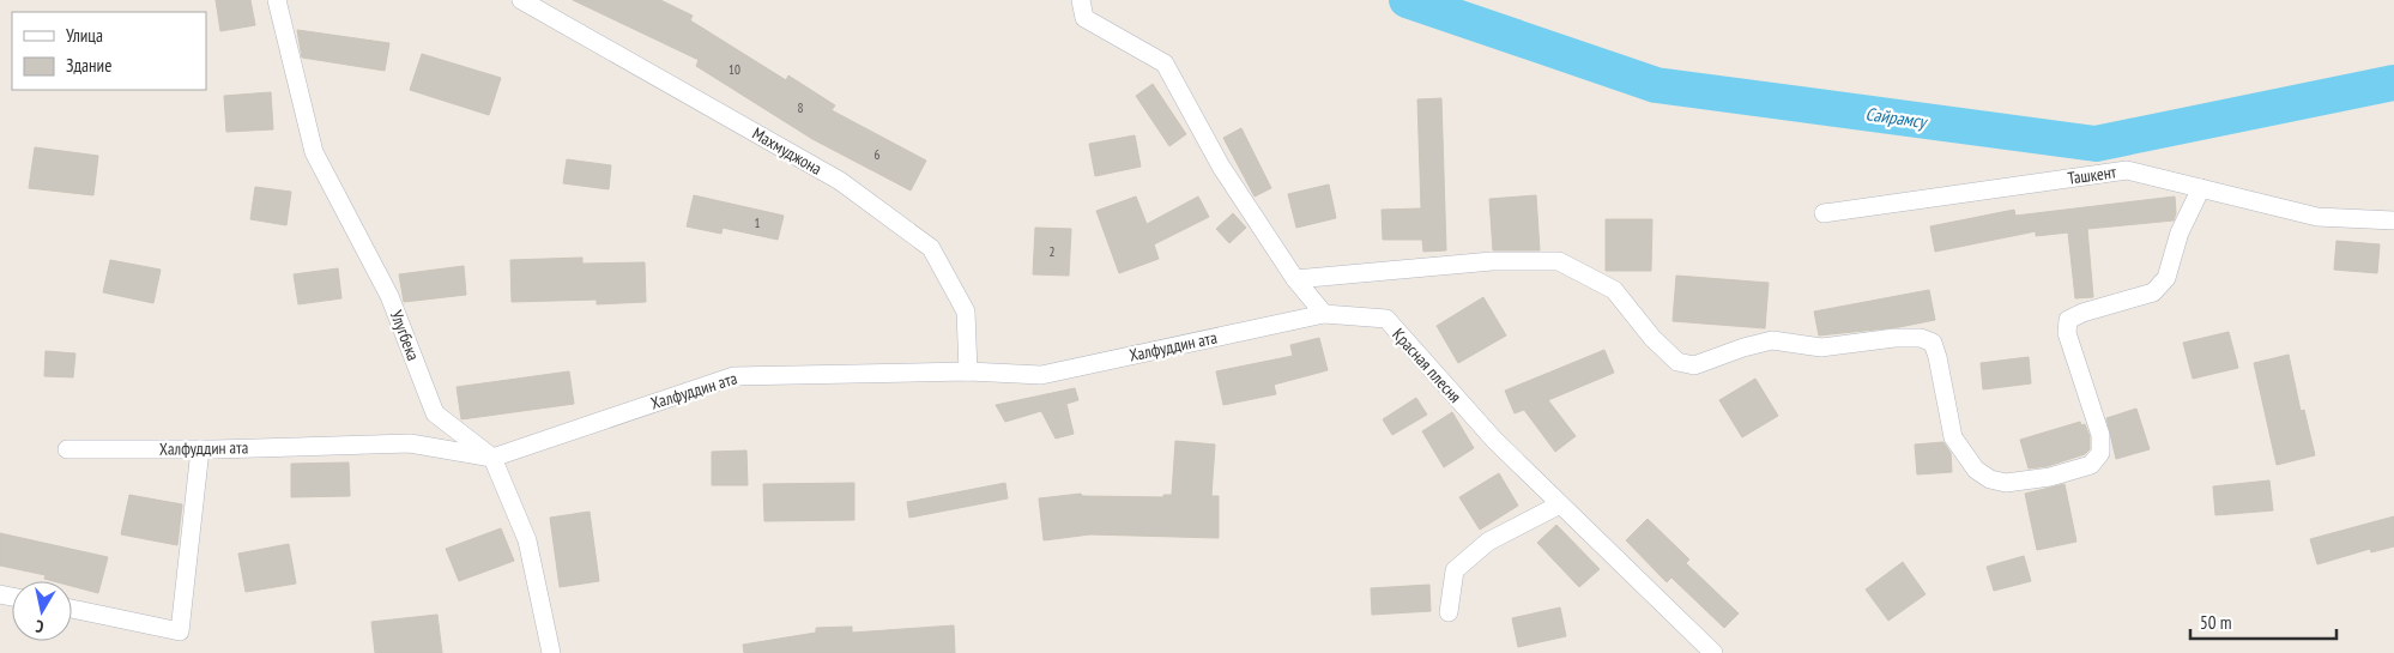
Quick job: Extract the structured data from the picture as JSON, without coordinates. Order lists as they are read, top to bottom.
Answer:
{
  "streets": {
    "street": [
      "Махмуджона",
      "Ташкент",
      "Улугбека",
      "Халфуддин ата",
      "Красная плесня"
    ]
  },
  "crossings": [
    ["Махмуджона", "Халфуддин ата"],
    ["Улугбека", "Халфуддин ата"],
    ["Халфуддин ата", "Красная плесня"]
  ],
  "water": ["Сайрамсу"],
  "house_numbers": [
    "10",
    "8",
    "6",
    "1",
    "2"
  ],
  "legend": ["Улица", "Здание"],
  "scale_bar": "50 m",
  "north": "bottom"
}
